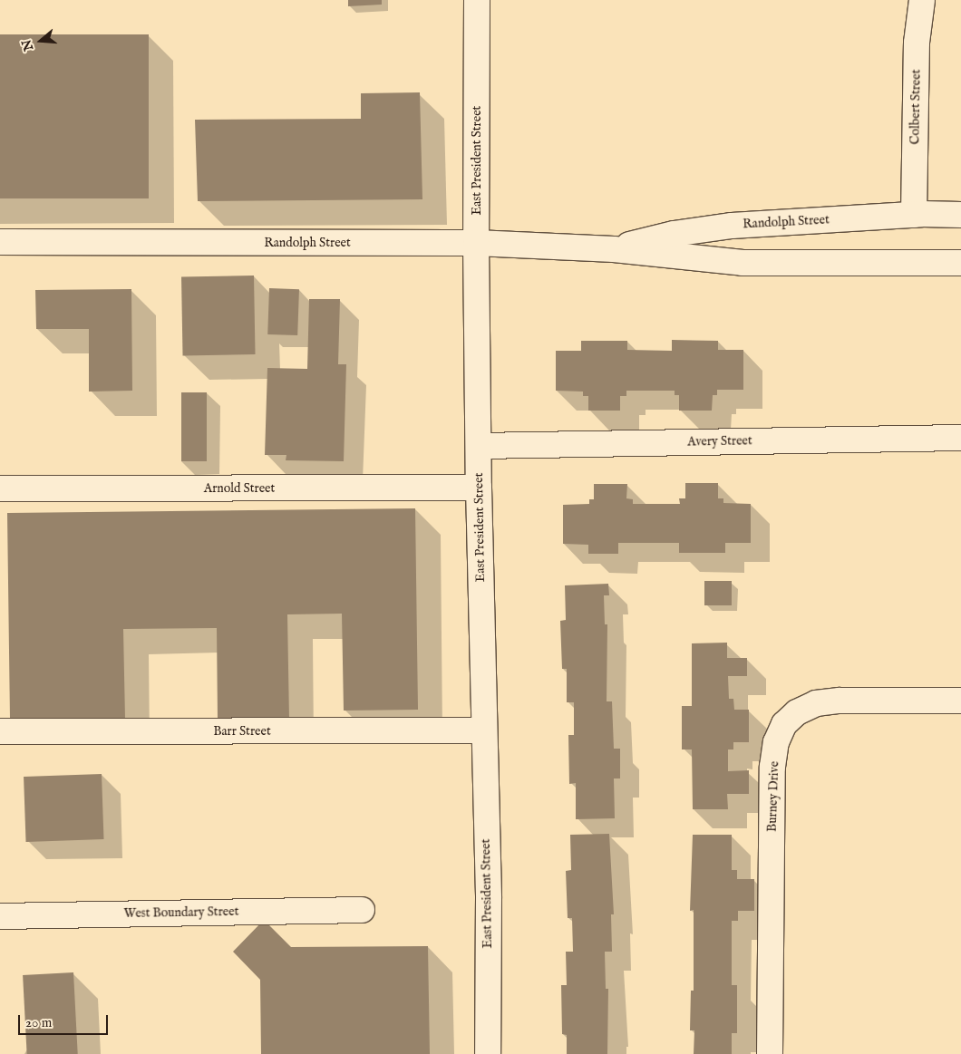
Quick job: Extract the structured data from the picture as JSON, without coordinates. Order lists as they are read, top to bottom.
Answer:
{
  "streets": {
    "street": [
      "Colbert Street",
      "East President Street",
      "Randolph Street",
      "Avery Street",
      "Arnold Street",
      "Barr Street",
      "Burney Drive",
      "West Boundary Street"
    ]
  },
  "crossings": [
    ["Colbert Street", "Randolph Street"],
    ["East President Street", "Randolph Street"],
    ["East President Street", "Avery Street"],
    ["East President Street", "Arnold Street"],
    ["East President Street", "Barr Street"]
  ],
  "scale_bar": "20 m",
  "north": "left"
}
